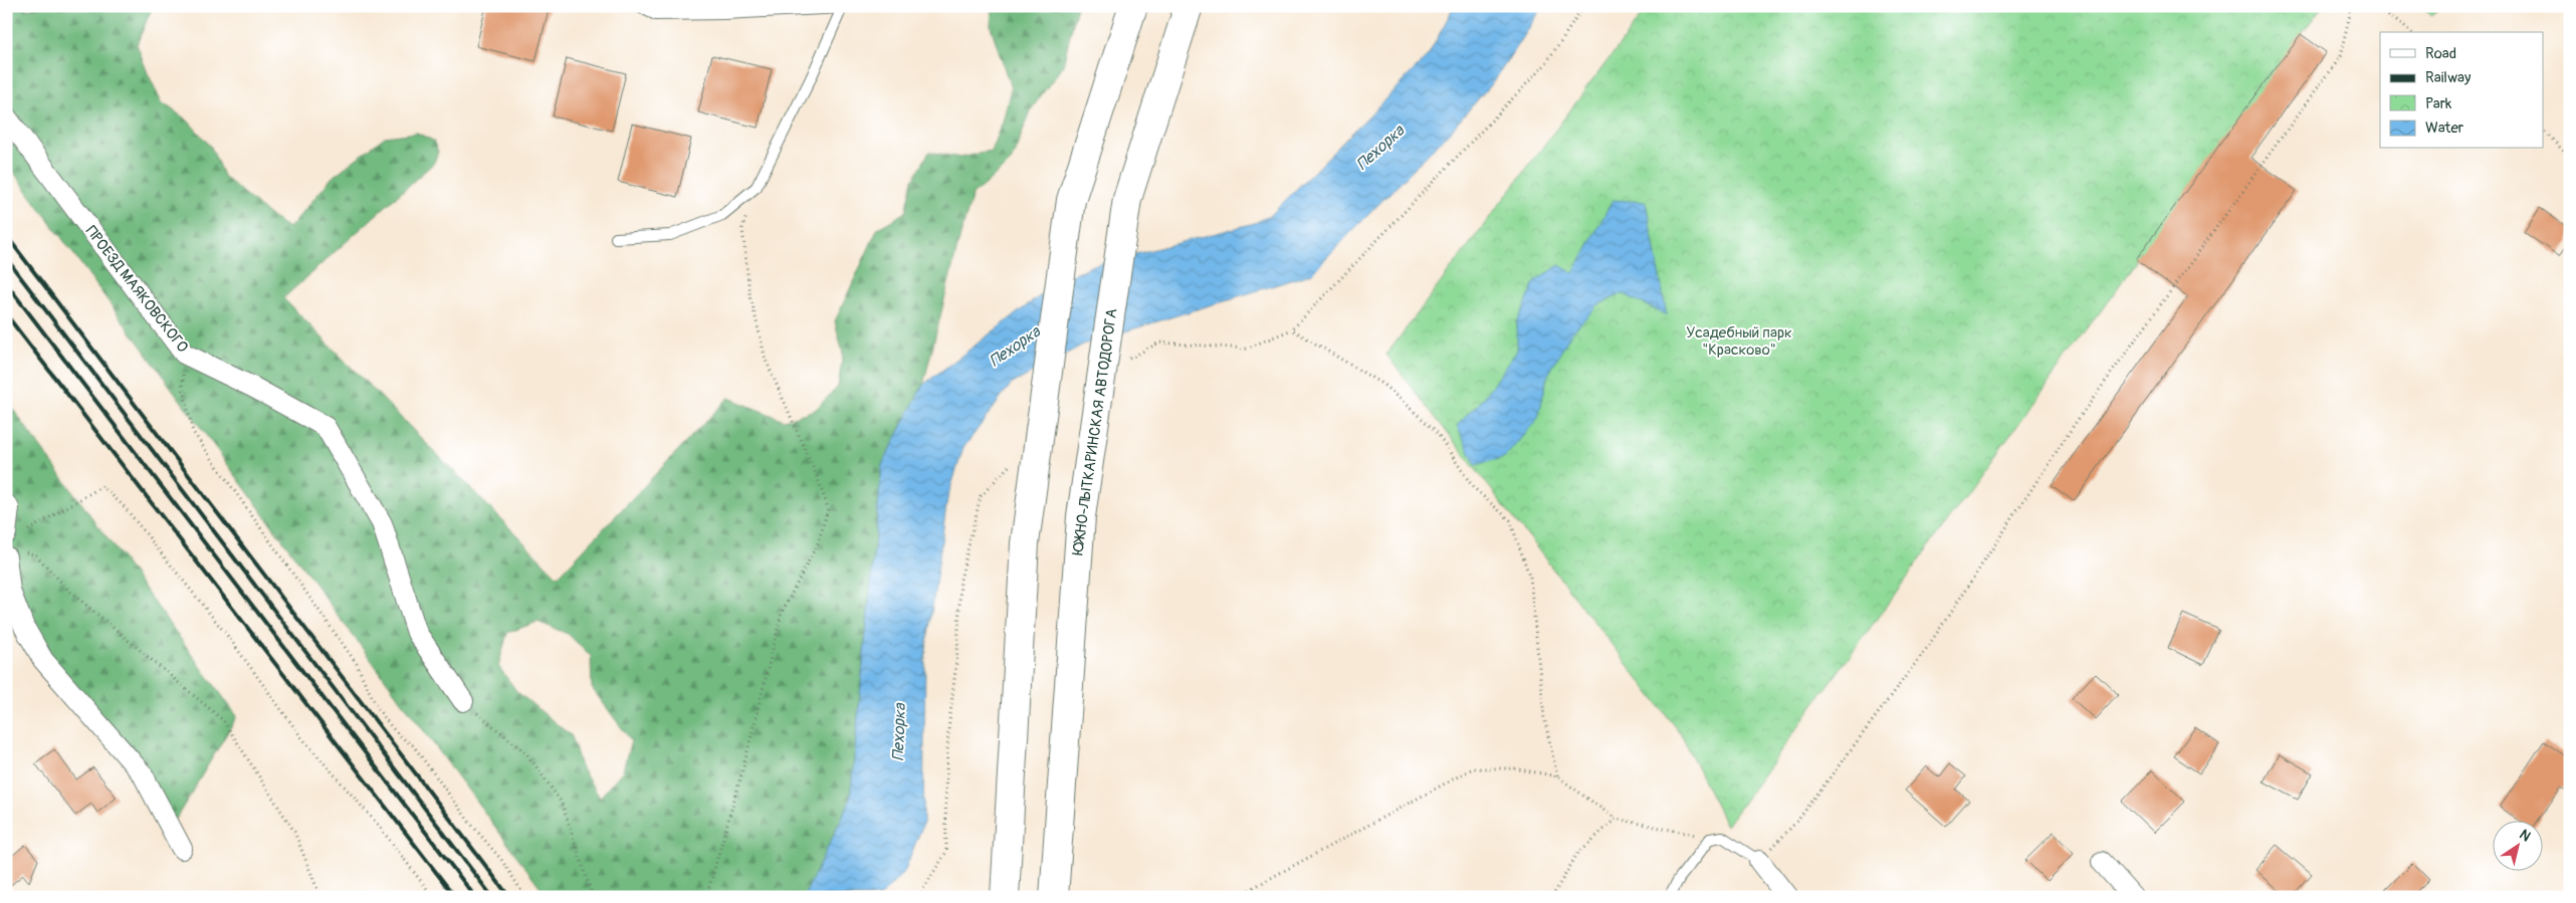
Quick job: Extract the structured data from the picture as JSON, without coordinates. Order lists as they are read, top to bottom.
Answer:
{
  "streets": {
    "main road": ["ЮЖНО-ЛЫТКАРИНСКАЯ АВТОДОРОГА"],
    "street": ["ПРОЕЗД МАЯКОВСКОГО"]
  },
  "water": ["Пехорка"],
  "parks": ["Усадебный парк \"Красково\""],
  "legend": [
    "Road",
    "Railway",
    "Park",
    "Water"
  ],
  "north": "top right"
}
